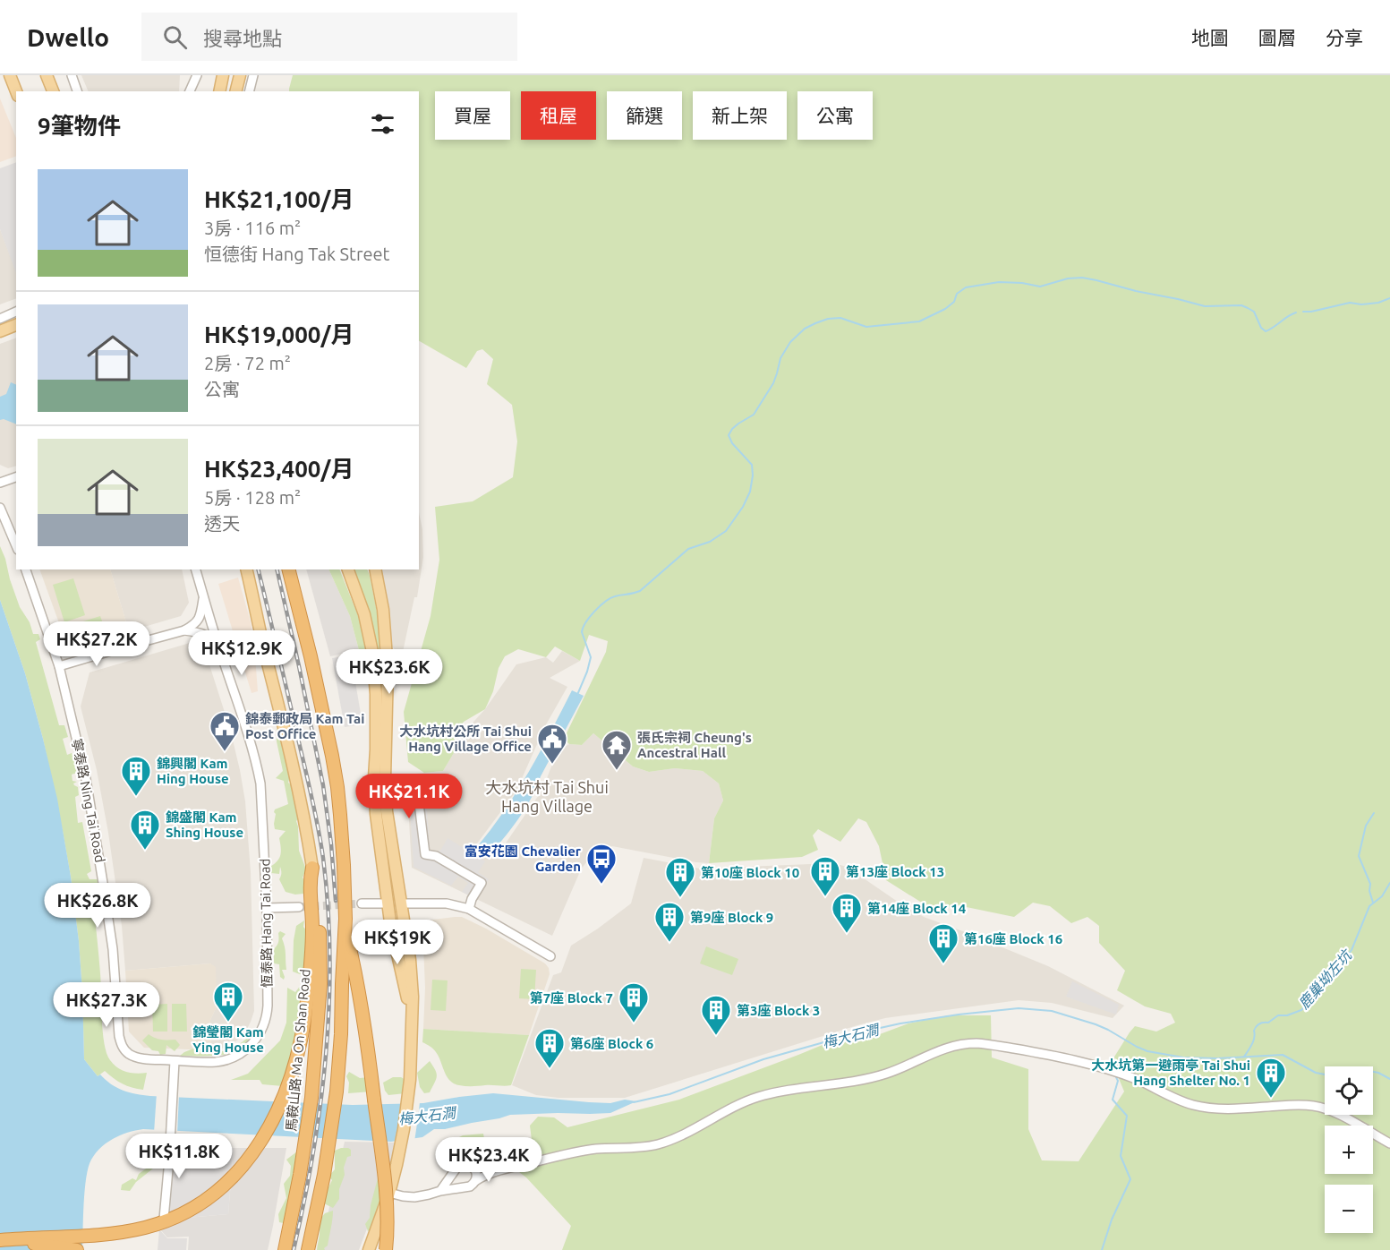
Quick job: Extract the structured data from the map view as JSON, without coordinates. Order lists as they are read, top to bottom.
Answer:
{
  "streets": {
    "highway": ["馬鞍山路 Ma On Shan Road"],
    "street": ["寧泰路 Ning Tai Road", "恆泰路 Hang Tai Road"]
  },
  "crossings": [
    ["寧泰路 Ning Tai Road", "恆泰路 Hang Tai Road"]
  ],
  "districts": ["大水坑村 Tai Shui Hang Village"],
  "water": ["鹿巢坳左坑", "梅大石澗"],
  "places": {
    "public building": ["錦泰郵政局 Kam Tai Post Office", "大水坑村公所 Tai Shui Hang Village Office"],
    "temple": ["張氏宗祠 Cheung's Ancestral Hall"],
    "building": [
      "錦興閣 Kam Hing House",
      "錦盛閣 Kam Shing House",
      "第13座 Block 13",
      "第10座 Block 10",
      "第14座 Block 14",
      "第9座 Block 9",
      "第16座 Block 16",
      "錦瑩閣 Kam Ying House",
      "第7座 Block 7",
      "第3座 Block 3",
      "第6座 Block 6",
      "大水坑第一避雨亭 Tai Shui Hang Shelter No. 1"
    ],
    "bus stop": ["富安花園 Chevalier Garden"]
  },
  "page": {
    "header": "Dwello",
    "search": "搜尋地點",
    "nav": ["地圖", "圖層", "分享"],
    "chip": [
      "買屋",
      "租屋",
      "篩選",
      "新上架",
      "公寓"
    ],
    "heading": "9筆物件",
    "list": [
      {
        "name": "HK$21,100/月",
        "note": "3房 · 116 m² · 恒德街 Hang Tak Street"
      },
      {
        "name": "HK$19,000/月",
        "note": "2房 · 72 m² · 公寓"
      },
      {
        "name": "HK$23,400/月",
        "note": "5房 · 128 m² · 透天"
      }
    ],
    "price": [
      "HK$27.2K",
      "HK$12.9K",
      "HK$23.6K",
      "HK$21.1K",
      "HK$26.8K",
      "HK$19K",
      "HK$27.3K",
      "HK$11.8K",
      "HK$23.4K"
    ],
    "map_buttons": ["+", "−"]
  }
}
